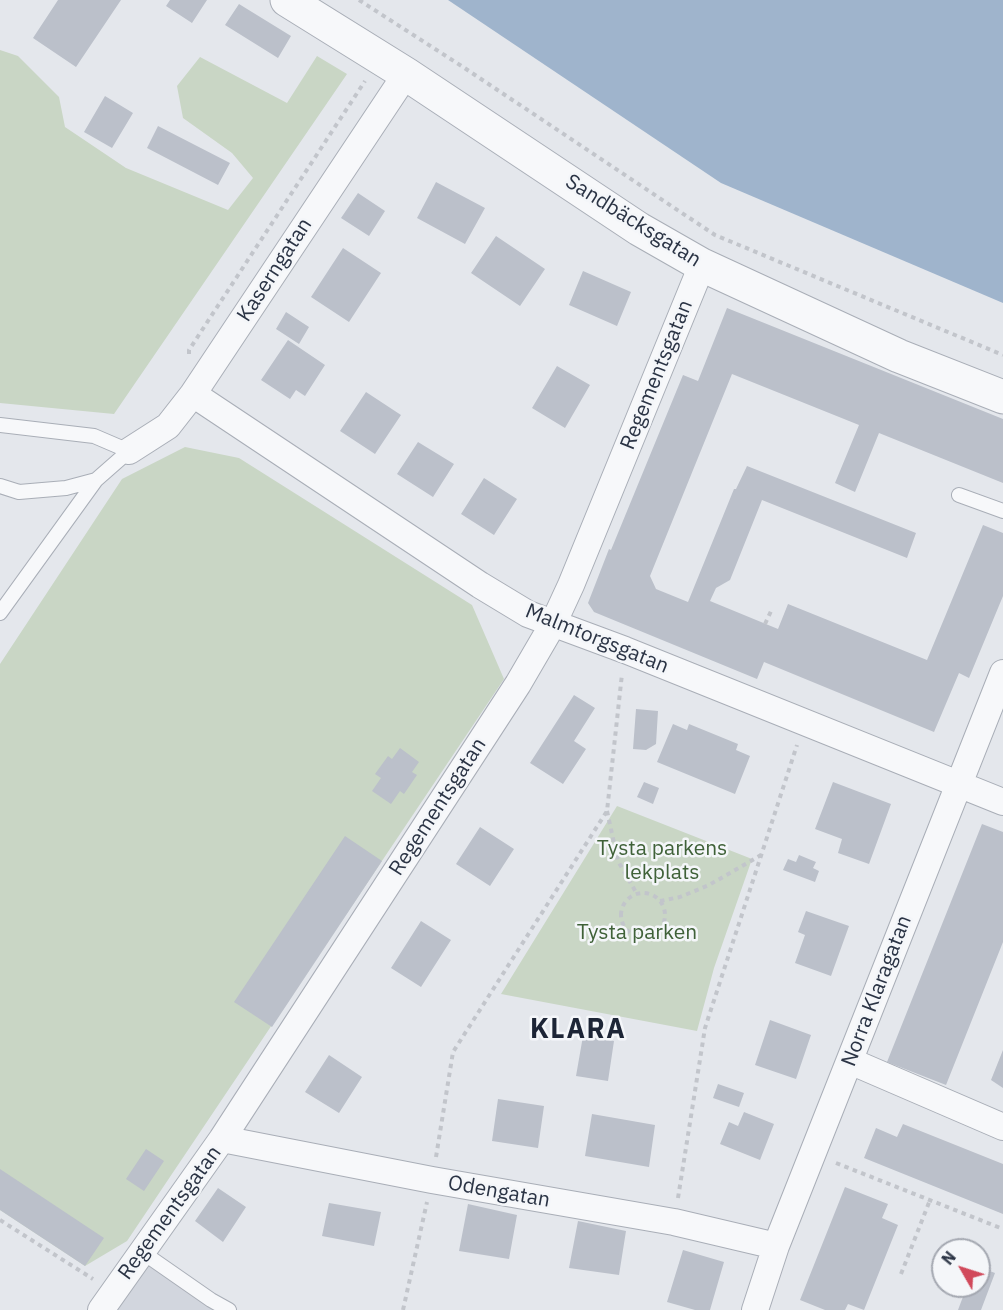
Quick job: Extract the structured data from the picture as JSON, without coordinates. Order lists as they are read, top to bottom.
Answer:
{
  "streets": {
    "street": [
      "Sandbäcksgatan",
      "Kaserngatan",
      "Regementsgatan",
      "Malmtorgsgatan",
      "Norra Klaragatan",
      "Odengatan"
    ]
  },
  "crossings": [
    ["Sandbäcksgatan", "Kaserngatan"],
    ["Sandbäcksgatan", "Regementsgatan"],
    ["Kaserngatan", "Malmtorgsgatan"],
    ["Regementsgatan", "Malmtorgsgatan"],
    ["Regementsgatan", "Odengatan"],
    ["Malmtorgsgatan", "Norra Klaragatan"],
    ["Norra Klaragatan", "Odengatan"]
  ],
  "districts": ["KLARA"],
  "parks": ["Tysta parkens lekplats", "Tysta parken"],
  "north": "top left"
}
